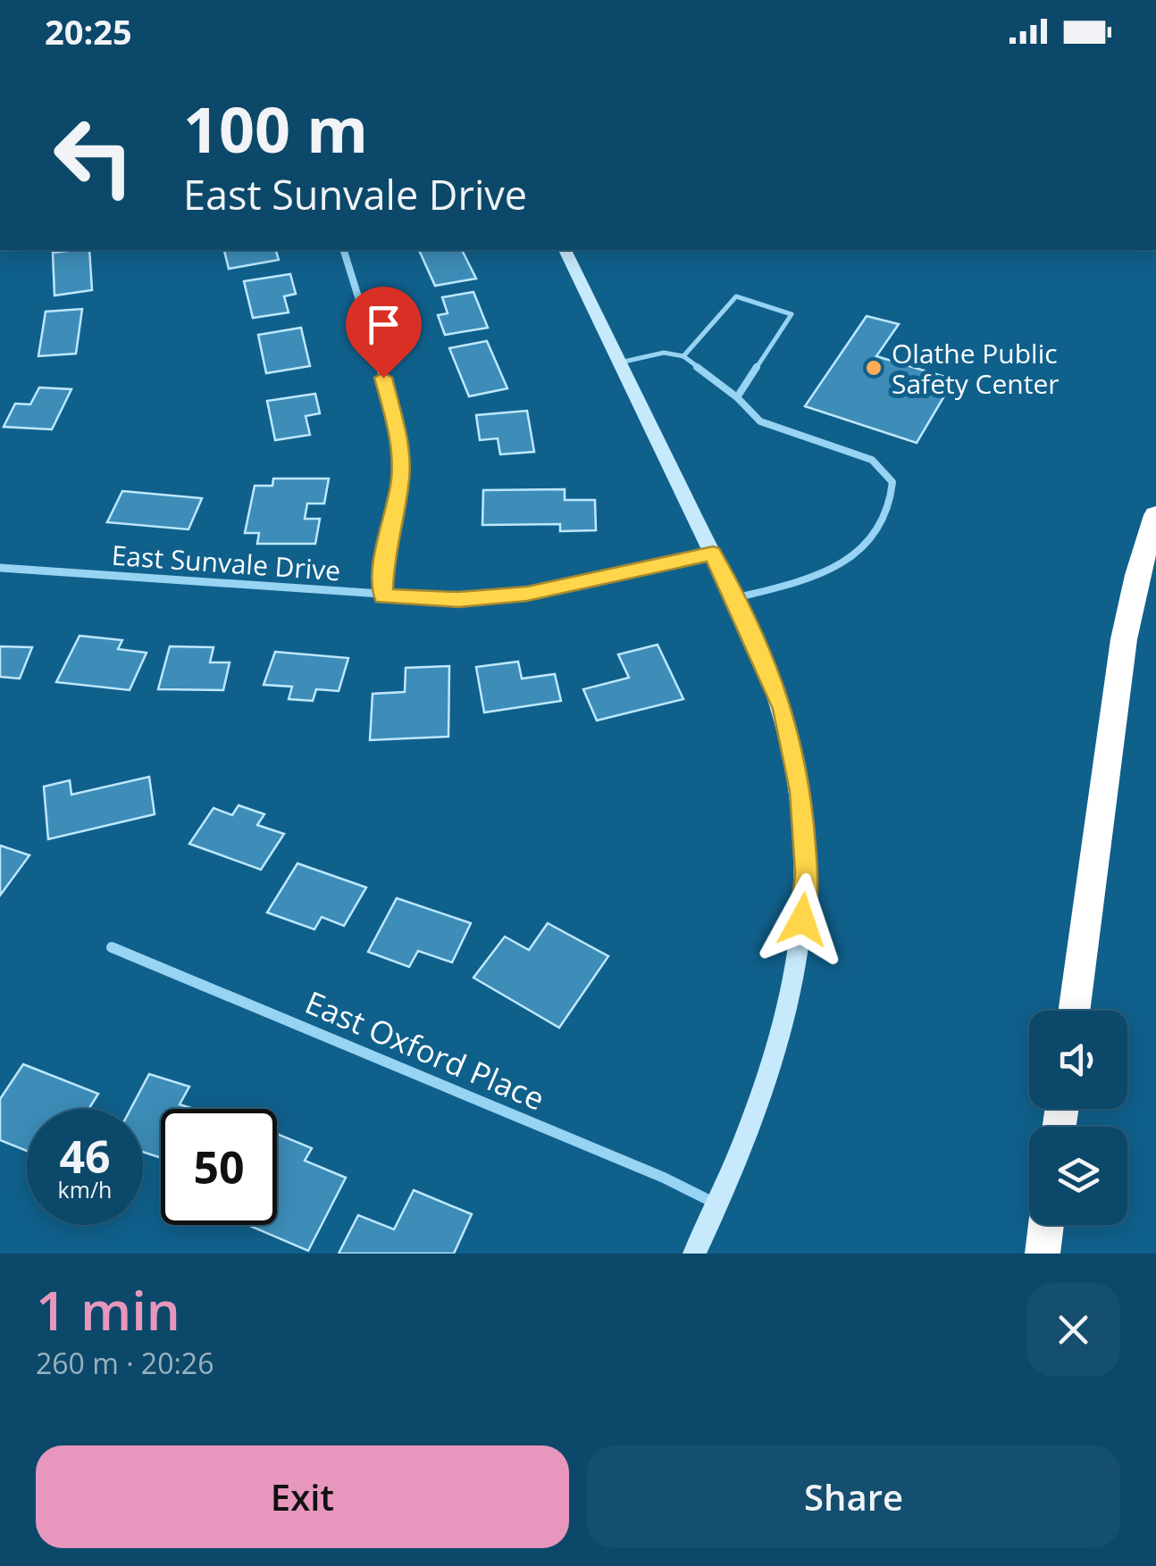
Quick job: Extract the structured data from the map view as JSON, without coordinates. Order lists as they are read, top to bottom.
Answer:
{
  "streets": {
    "street": ["East Sunvale Drive", "East Oxford Place"]
  },
  "places": ["Olathe Public Safety Center"],
  "page": {
    "status": "20:25",
    "turn": ["100 m", "East Sunvale Drive"],
    "speed": "46 km/h",
    "limit": "50",
    "heading": ["1 min", "260 m · 20:26"],
    "buttons": ["Exit", "Share"]
  }
}
